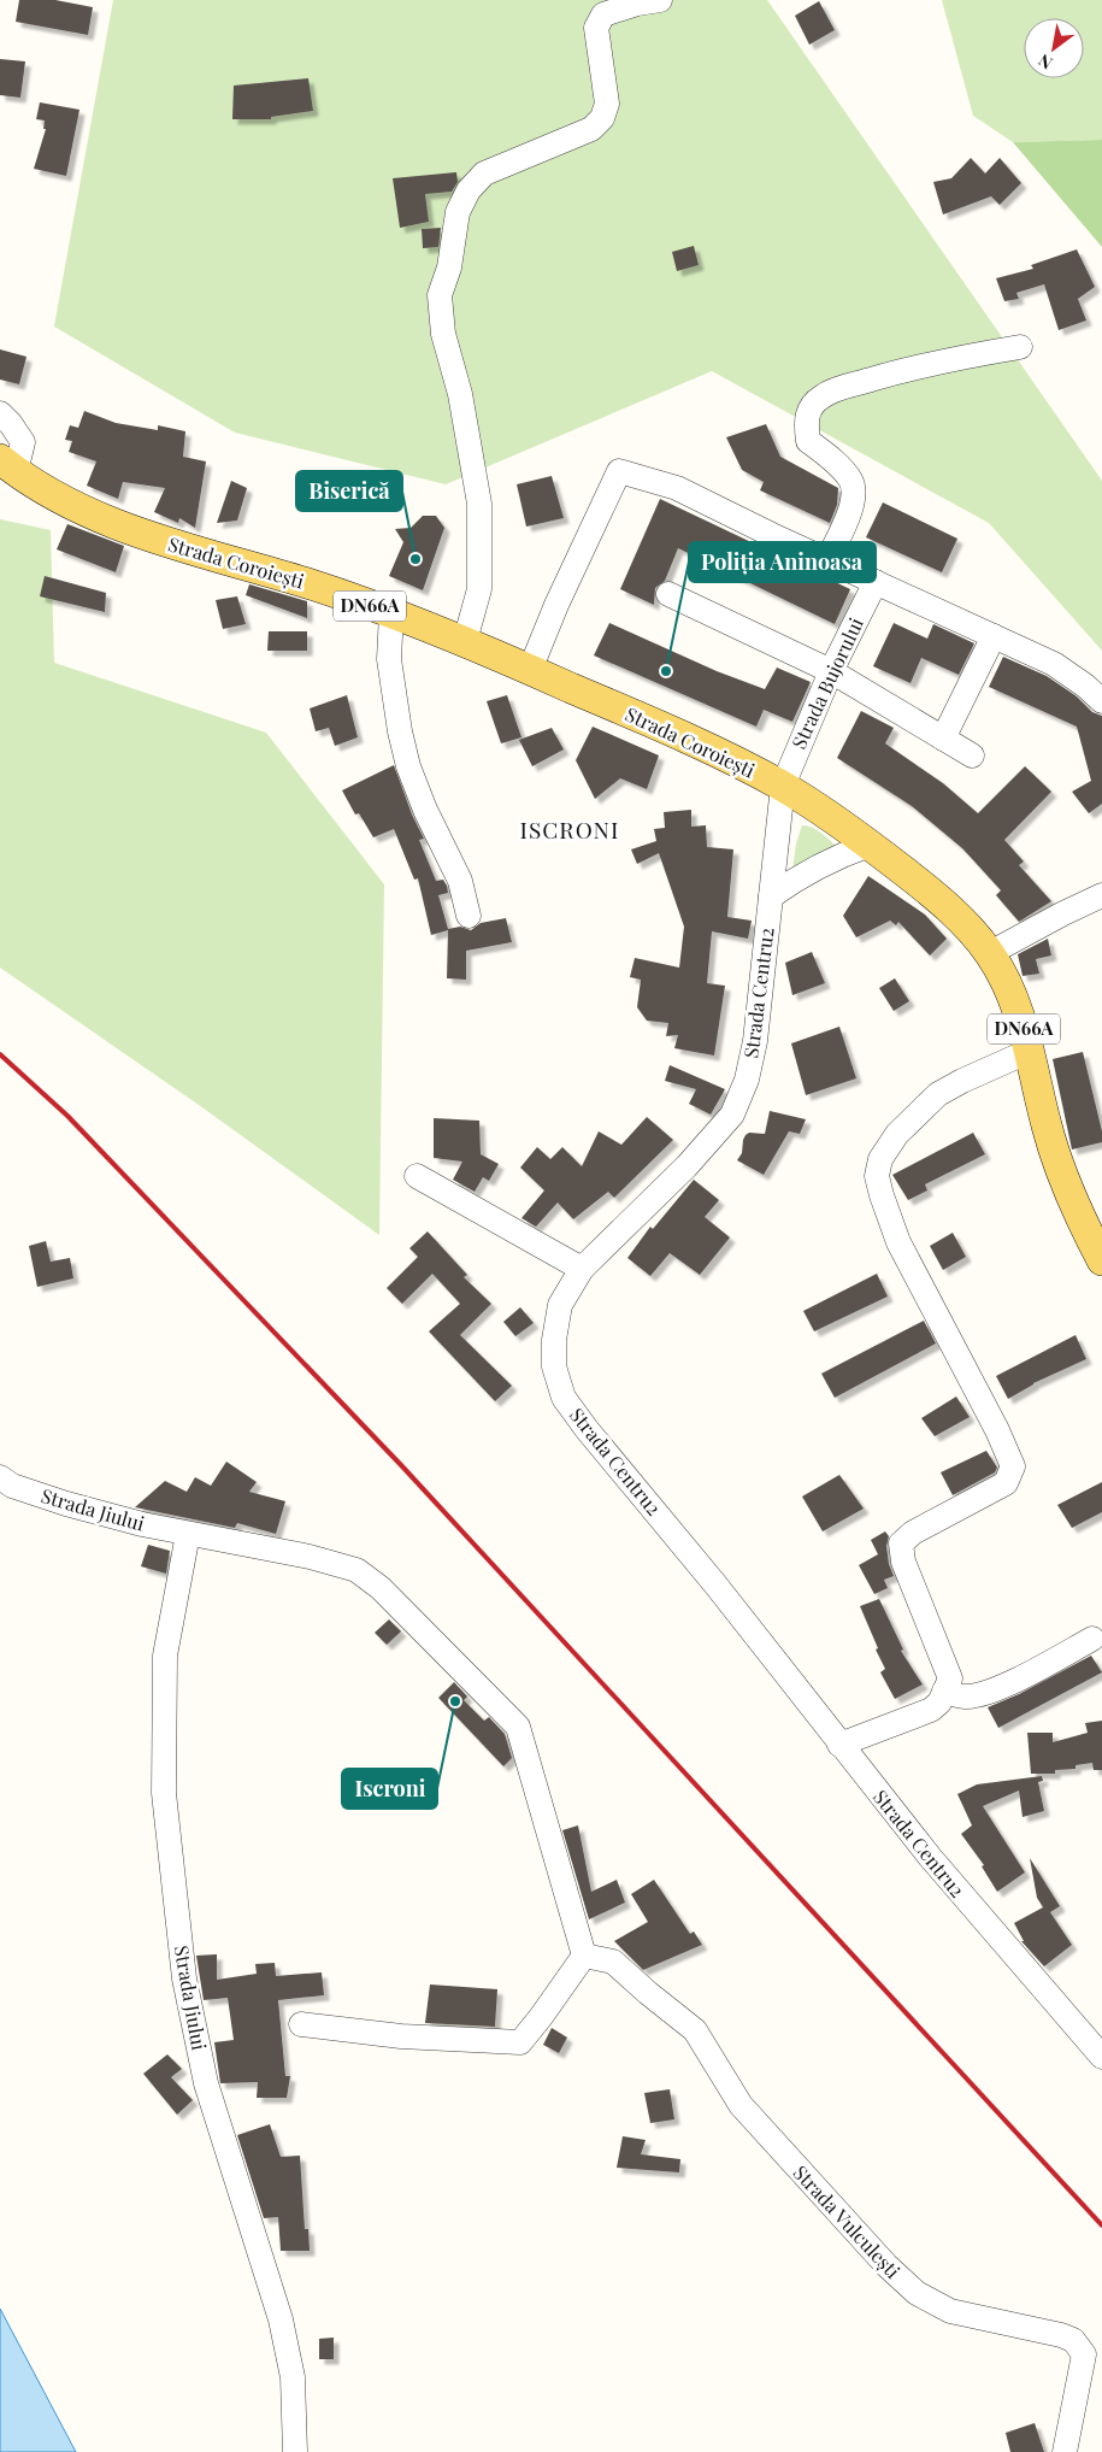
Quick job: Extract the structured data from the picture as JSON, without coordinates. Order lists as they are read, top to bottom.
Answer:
{
  "streets": {
    "main road": ["Strada Coroiești", "DN66A"],
    "street": [
      "Strada Bujorului",
      "Strada Centru2",
      "Strada Jiului",
      "Strada Vulculești"
    ]
  },
  "crossings": [
    ["Strada Coroiești", "Strada Bujorului"],
    ["Strada Coroiești", "Strada Centru2"],
    ["Strada Bujorului", "Strada Centru2"],
    ["Strada Jiului", "Strada Vulculești"]
  ],
  "districts": ["ISCRONI"],
  "places": ["Biserică", "Poliția Aninoasa", "Iscroni"],
  "north": "bottom left"
}
